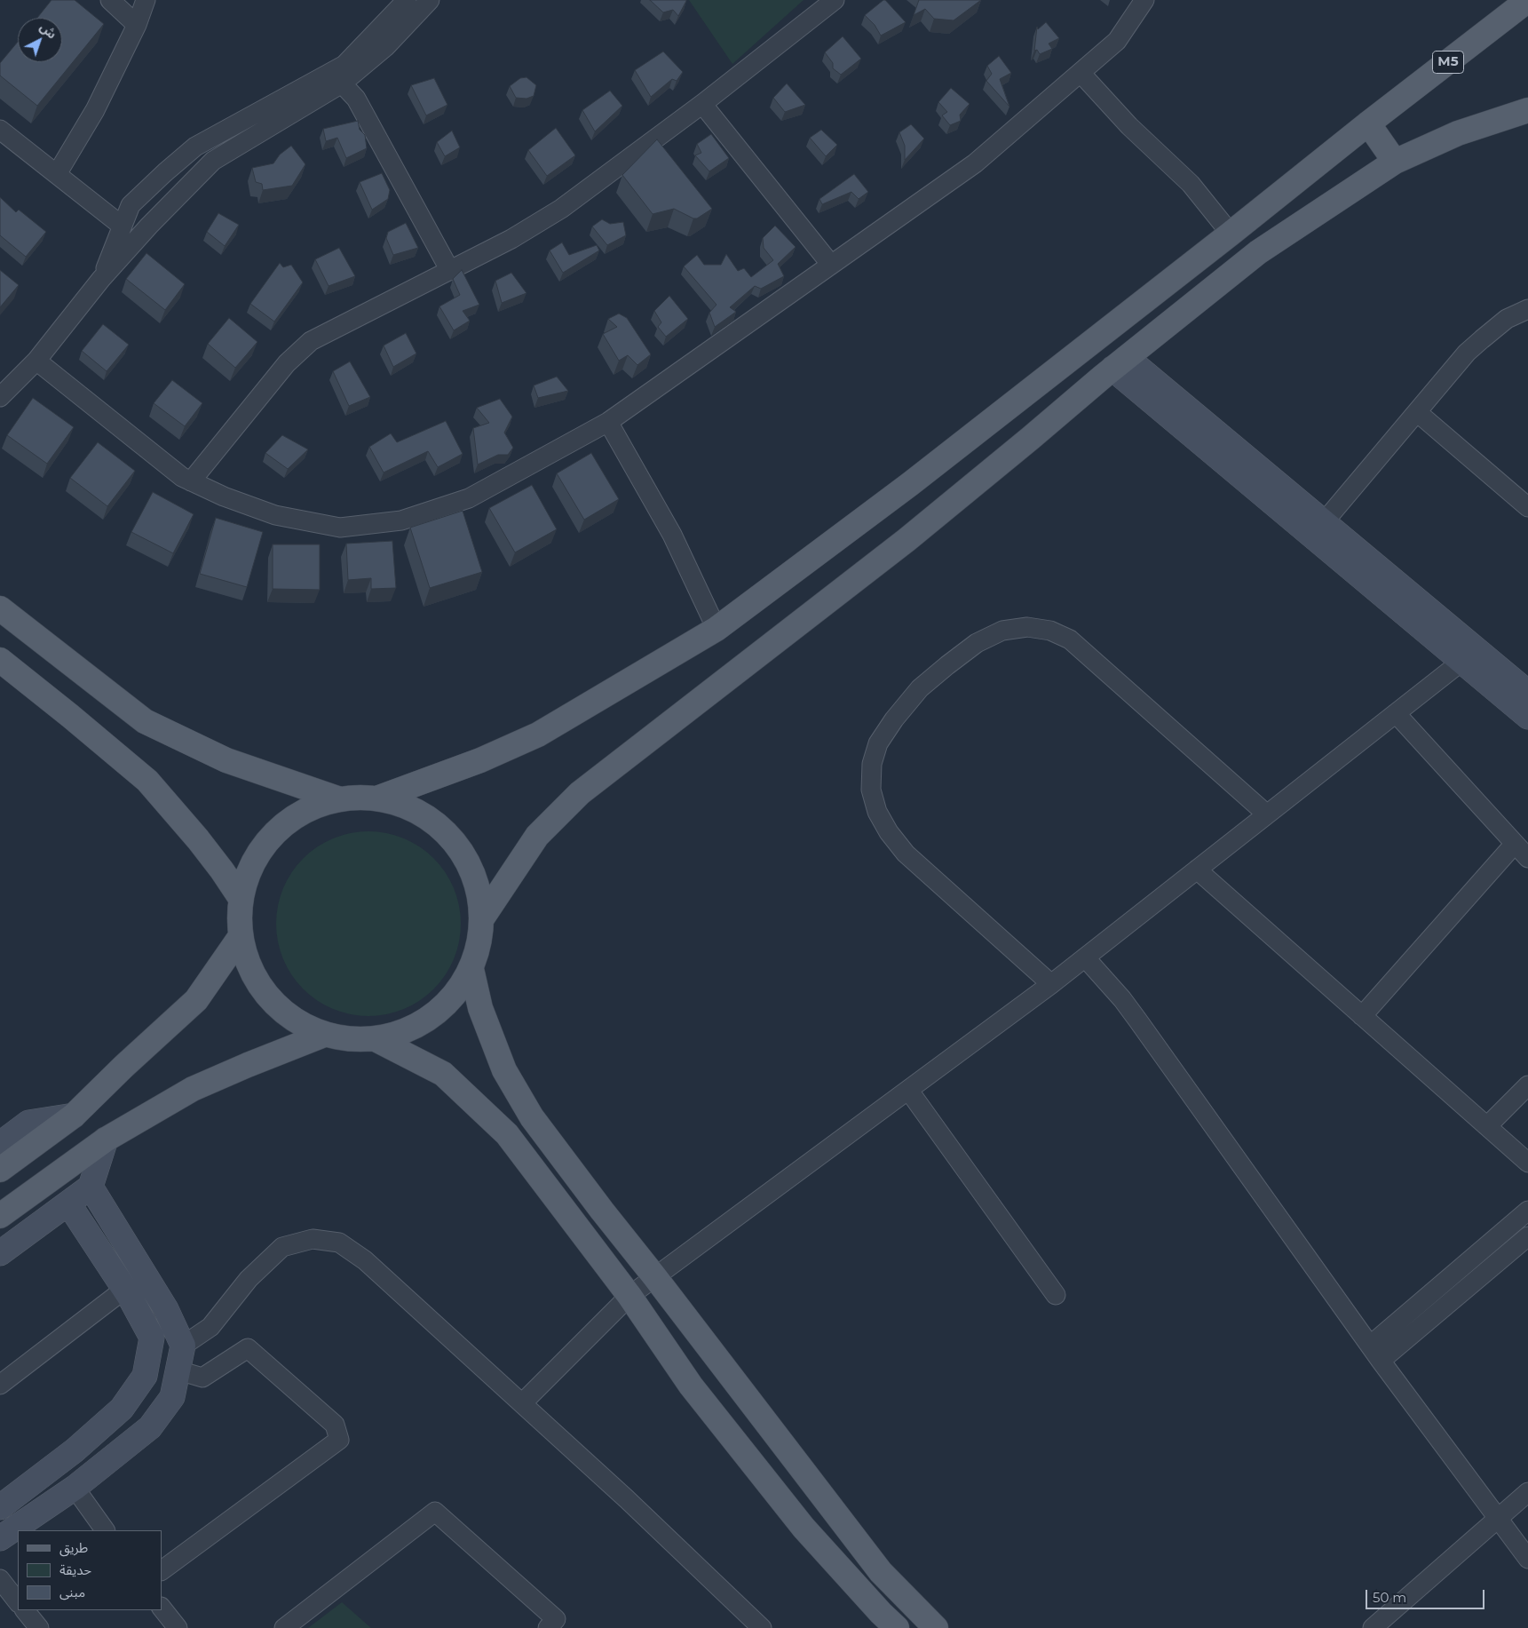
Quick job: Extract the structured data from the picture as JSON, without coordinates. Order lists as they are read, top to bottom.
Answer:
{
  "streets": {
    "main road": ["M5"]
  },
  "legend": ["طريق", "حديقة", "مبنى"],
  "scale_bar": "50 m",
  "north": "top right"
}
